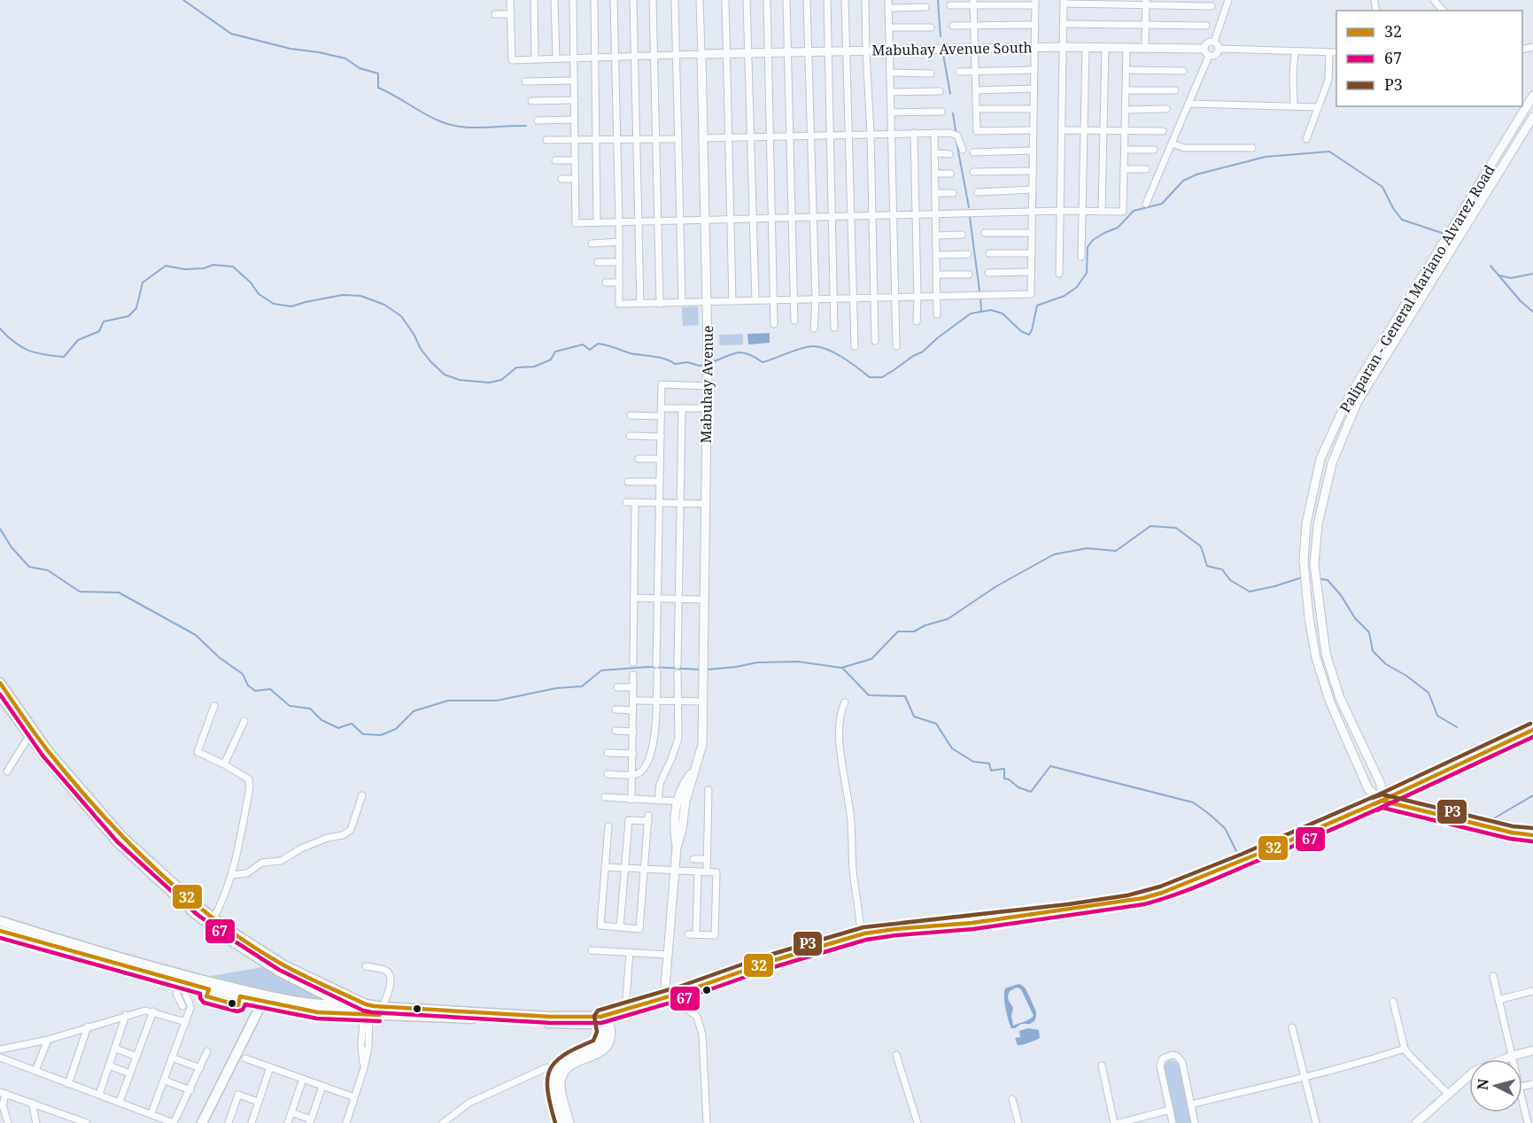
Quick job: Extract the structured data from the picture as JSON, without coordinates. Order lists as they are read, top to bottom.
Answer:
{
  "streets": {
    "street": ["Mabuhay Avenue South", "Paliparan - General Mariano Alvarez Road", "Mabuhay Avenue"]
  },
  "crossings": [
    ["Mabuhay Avenue South", "Mabuhay Avenue"]
  ],
  "lines": ["transit line 32", "transit line 67", "transit line P3"],
  "legend": ["32", "67", "P3"],
  "north": "left"
}
